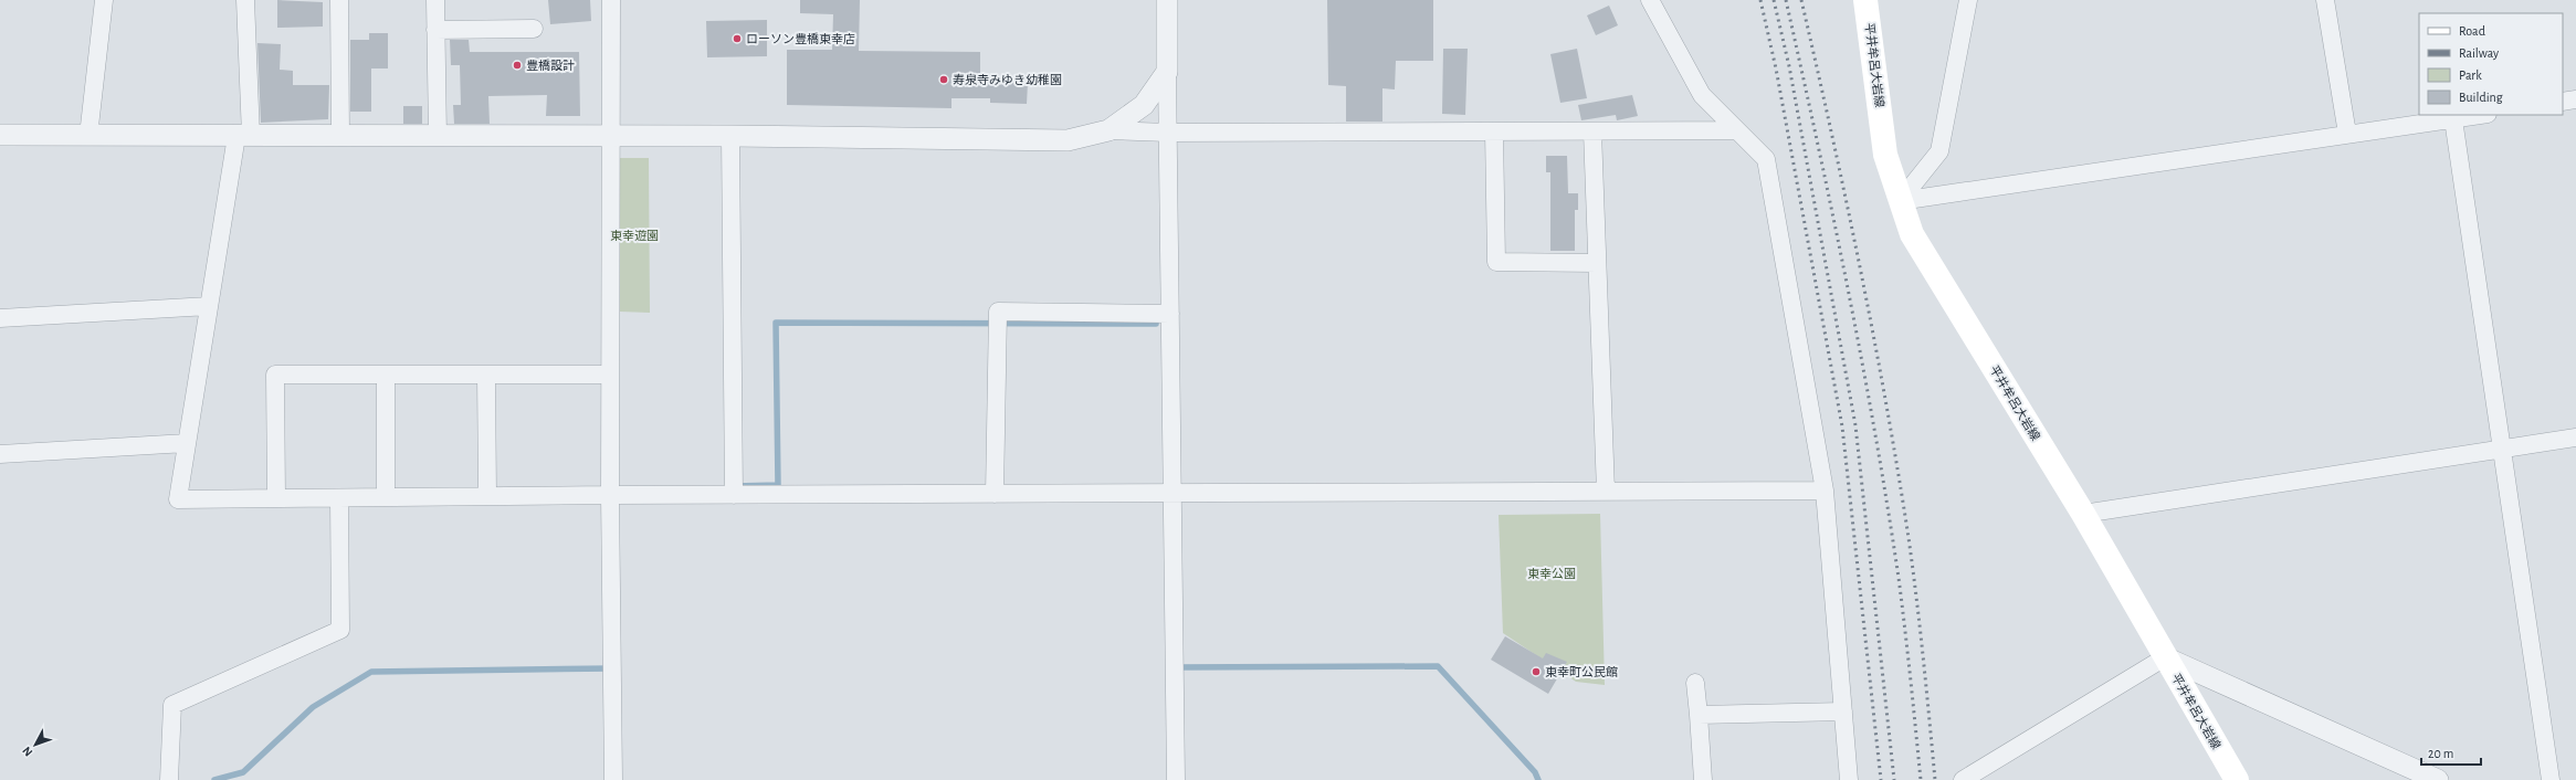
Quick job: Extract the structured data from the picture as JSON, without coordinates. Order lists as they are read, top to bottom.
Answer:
{
  "streets": {
    "main road": ["平井牟呂大岩線"]
  },
  "parks": ["東幸遊園", "東幸公園"],
  "places": [
    "ローソン豊橋東幸店",
    "豊橋設計",
    "寿泉寺みゆき幼稚園",
    "東幸町公民館"
  ],
  "legend": [
    "Road",
    "Railway",
    "Park",
    "Building"
  ],
  "scale_bar": "20 m",
  "north": "bottom left"
}
